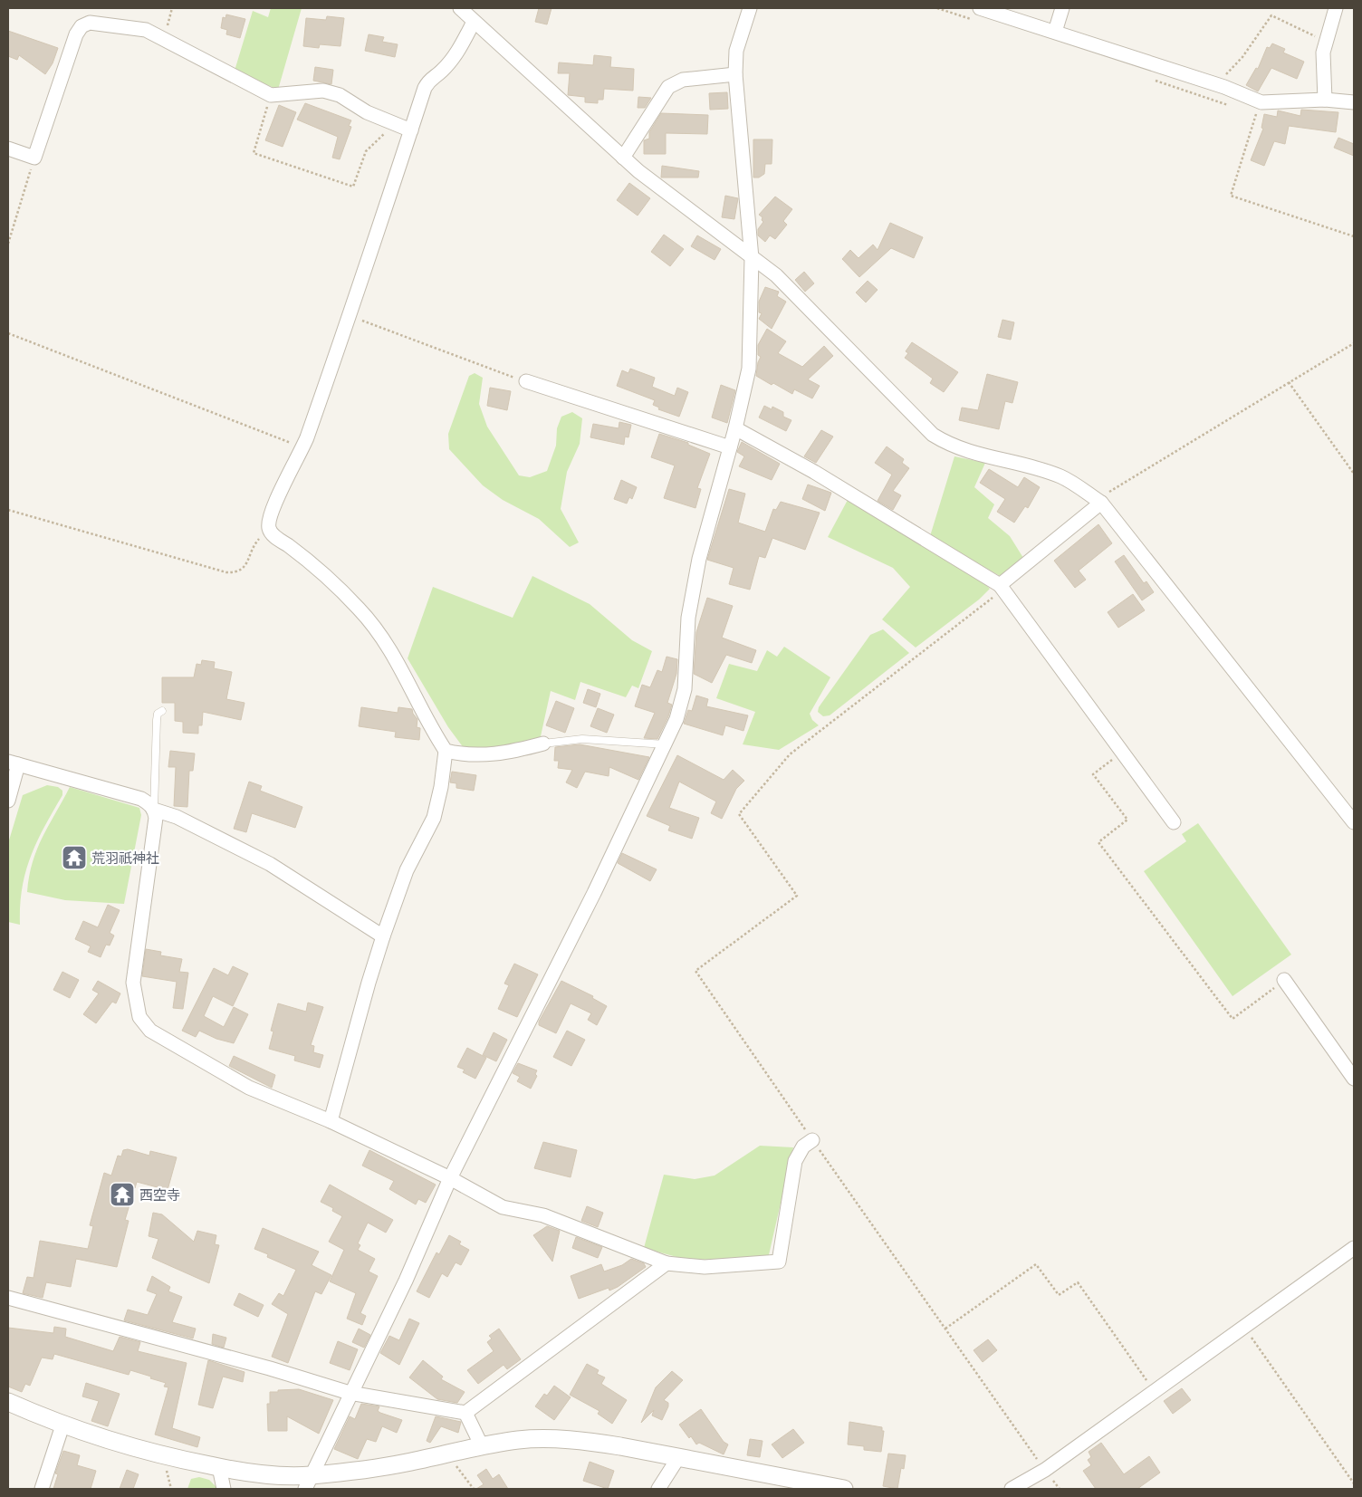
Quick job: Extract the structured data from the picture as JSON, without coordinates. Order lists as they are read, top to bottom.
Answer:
{
  "places": {
    "temple": ["荒羽祇神社", "西空寺"]
  }
}
